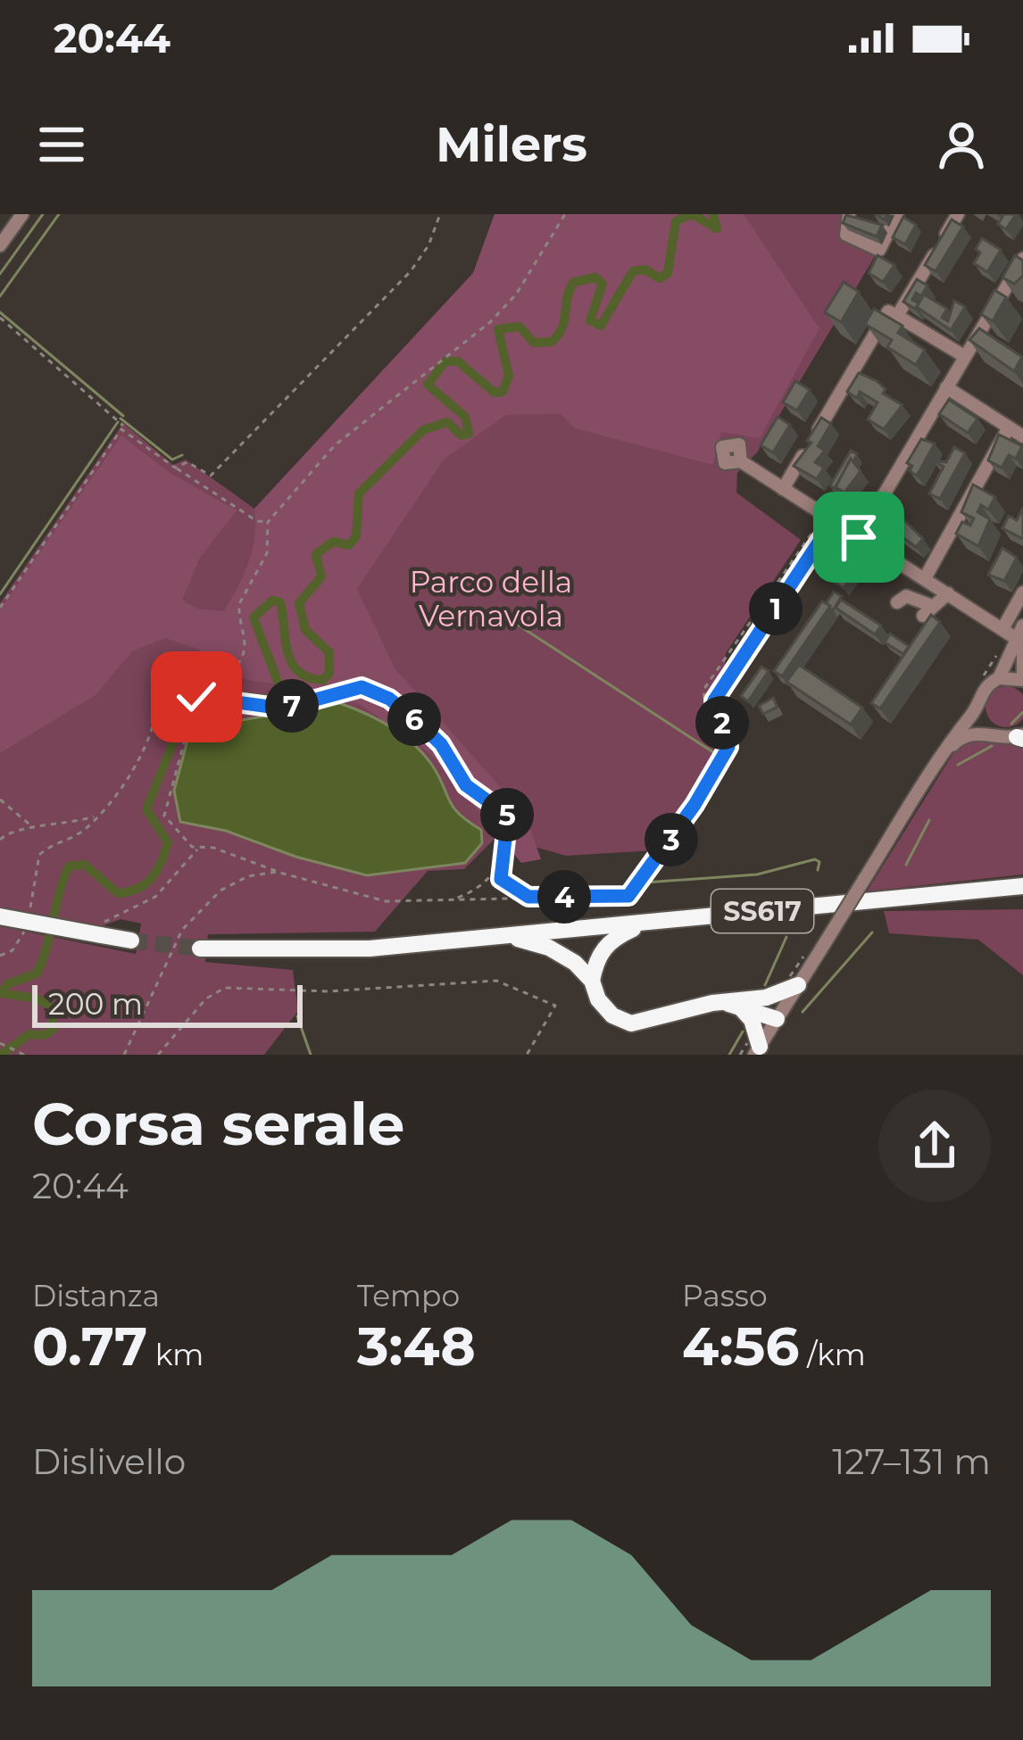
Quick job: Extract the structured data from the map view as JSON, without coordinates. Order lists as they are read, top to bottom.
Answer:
{
  "streets": {
    "highway": ["SS617"]
  },
  "parks": ["Parco della Vernavola"],
  "scale_bar": "200 m",
  "page": {
    "status": "20:44",
    "header": "Milers",
    "pins": [
      "1",
      "7",
      "6",
      "2",
      "5",
      "3",
      "4"
    ],
    "scale": "200 m",
    "heading": ["Corsa serale", "20:44"],
    "stats": [
      ["Distanza", "0.77 km"],
      ["Tempo", "3:48"],
      ["Passo", "4:56 /km"]
    ],
    "chart": ["Dislivello", "127–131 m"]
  }
}
